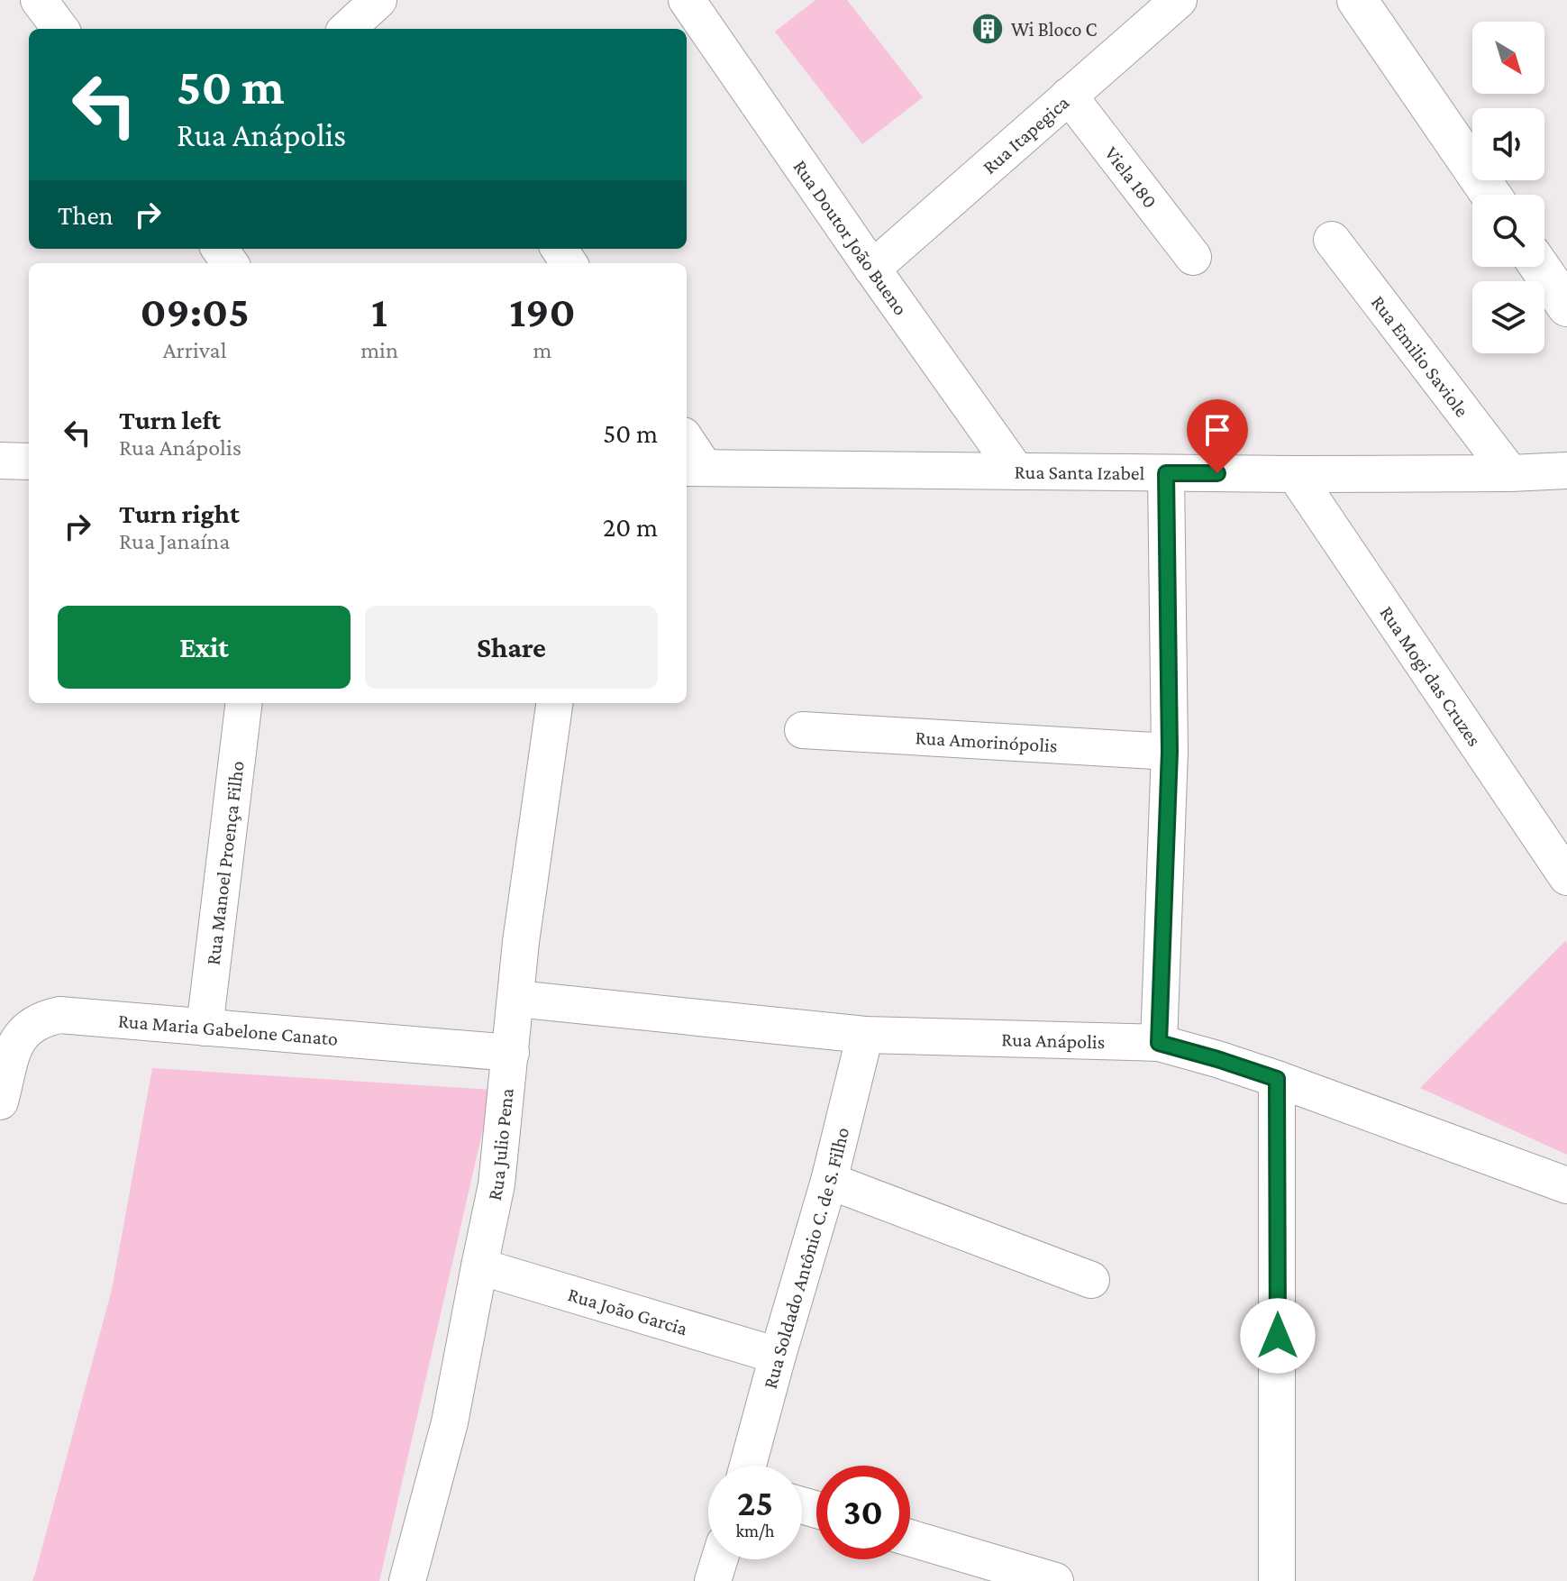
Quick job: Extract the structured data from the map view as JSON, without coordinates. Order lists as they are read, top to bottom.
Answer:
{
  "streets": {
    "street": [
      "Rua Itapegica",
      "Viela 180",
      "Rua Doutor João Bueno",
      "Rua Emilio Saviole",
      "Rua Santa Izabel",
      "Rua Mogi das Cruzes",
      "Rua Amorinópolis",
      "Rua Manoel Proença Filho",
      "Rua Maria Gabelone Canato",
      "Rua Anápolis",
      "Rua Julio Pena",
      "Rua Soldado Antônio C. de S. Filho",
      "Rua João Garcia"
    ]
  },
  "crossings": [
    ["Rua Itapegica", "Viela 180"],
    ["Rua Itapegica", "Rua Doutor João Bueno"],
    ["Rua Doutor João Bueno", "Rua Santa Izabel"],
    ["Rua Emilio Saviole", "Rua Santa Izabel"],
    ["Rua Santa Izabel", "Rua Mogi das Cruzes"],
    ["Rua Manoel Proença Filho", "Rua Maria Gabelone Canato"],
    ["Rua Maria Gabelone Canato", "Rua Julio Pena"],
    ["Rua Anápolis", "Rua Julio Pena"],
    ["Rua Anápolis", "Rua Soldado Antônio C. de S. Filho"],
    ["Rua Julio Pena", "Rua João Garcia"],
    ["Rua Soldado Antônio C. de S. Filho", "Rua João Garcia"]
  ],
  "places": {
    "building": ["Wi Bloco C"]
  },
  "north": "bottom right",
  "page": {
    "turn": ["50 m", "Rua Anápolis"],
    "then": "Then",
    "eta": [
      "09:05",
      "Arrival",
      "1",
      "min",
      "190",
      "m"
    ],
    "list": [
      {
        "name": "Turn left",
        "note": "Rua Anápolis",
        "value": "50 m"
      },
      {
        "name": "Turn right",
        "note": "Rua Janaína",
        "value": "20 m"
      }
    ],
    "buttons": ["Exit", "Share"],
    "speed": "25 km/h",
    "limit": "30"
  }
}
